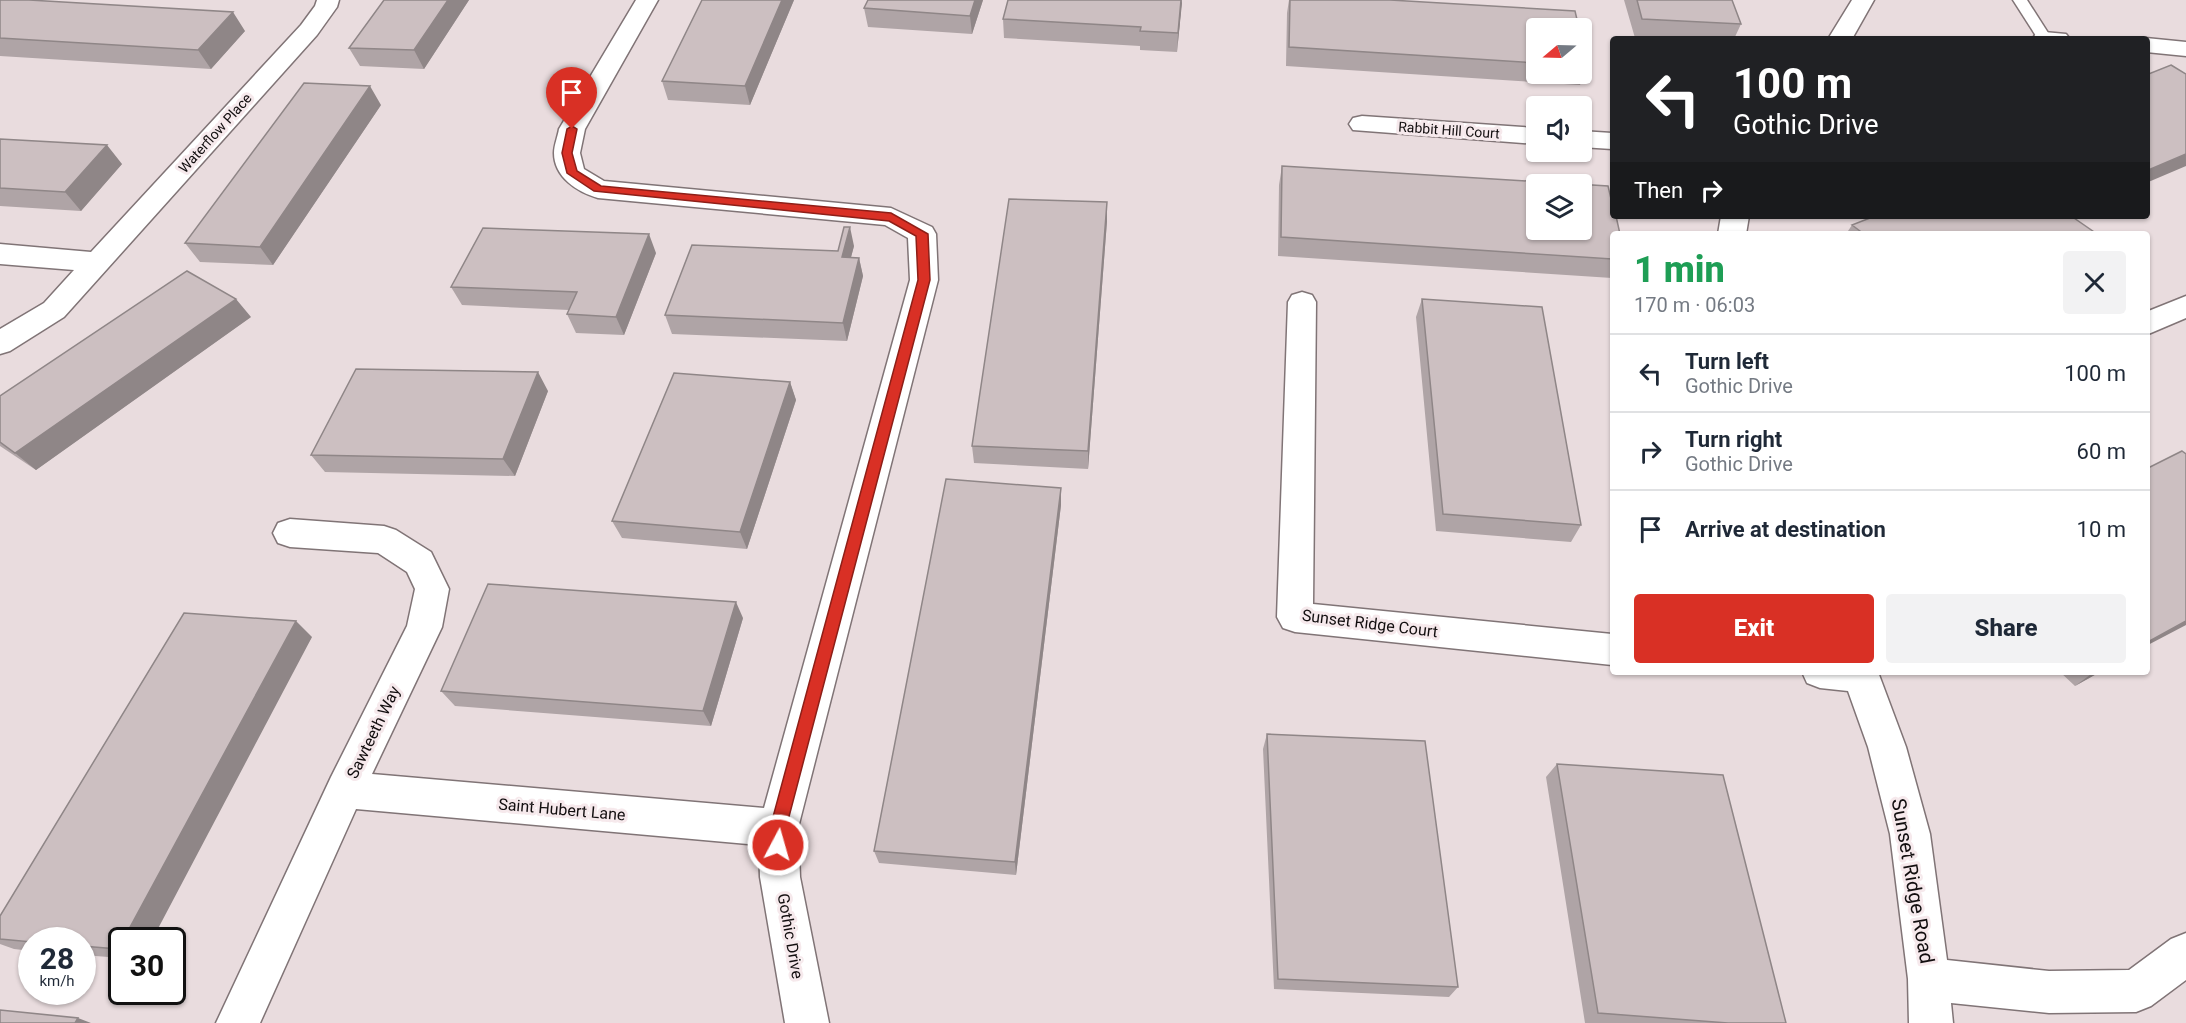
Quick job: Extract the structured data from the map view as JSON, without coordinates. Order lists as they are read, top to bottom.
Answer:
{
  "streets": {
    "street": [
      "Rabbit Hill Court",
      "Waterflow Place",
      "Sunset Ridge Court",
      "Sawteeth Way",
      "Saint Hubert Lane",
      "Sunset Ridge Road",
      "Gothic Drive"
    ]
  },
  "crossings": [
    ["Sawteeth Way", "Saint Hubert Lane"],
    ["Saint Hubert Lane", "Gothic Drive"]
  ],
  "north": "left",
  "page": {
    "turn": ["100 m", "Gothic Drive"],
    "then": "Then",
    "heading": ["1 min", "170 m · 06:03"],
    "list": [
      {
        "name": "Turn left",
        "note": "Gothic Drive",
        "value": "100 m"
      },
      {
        "name": "Turn right",
        "note": "Gothic Drive",
        "value": "60 m"
      },
      {
        "name": "Arrive at destination",
        "value": "10 m"
      }
    ],
    "buttons": ["Exit", "Share"],
    "speed": "28 km/h",
    "limit": "30"
  }
}
